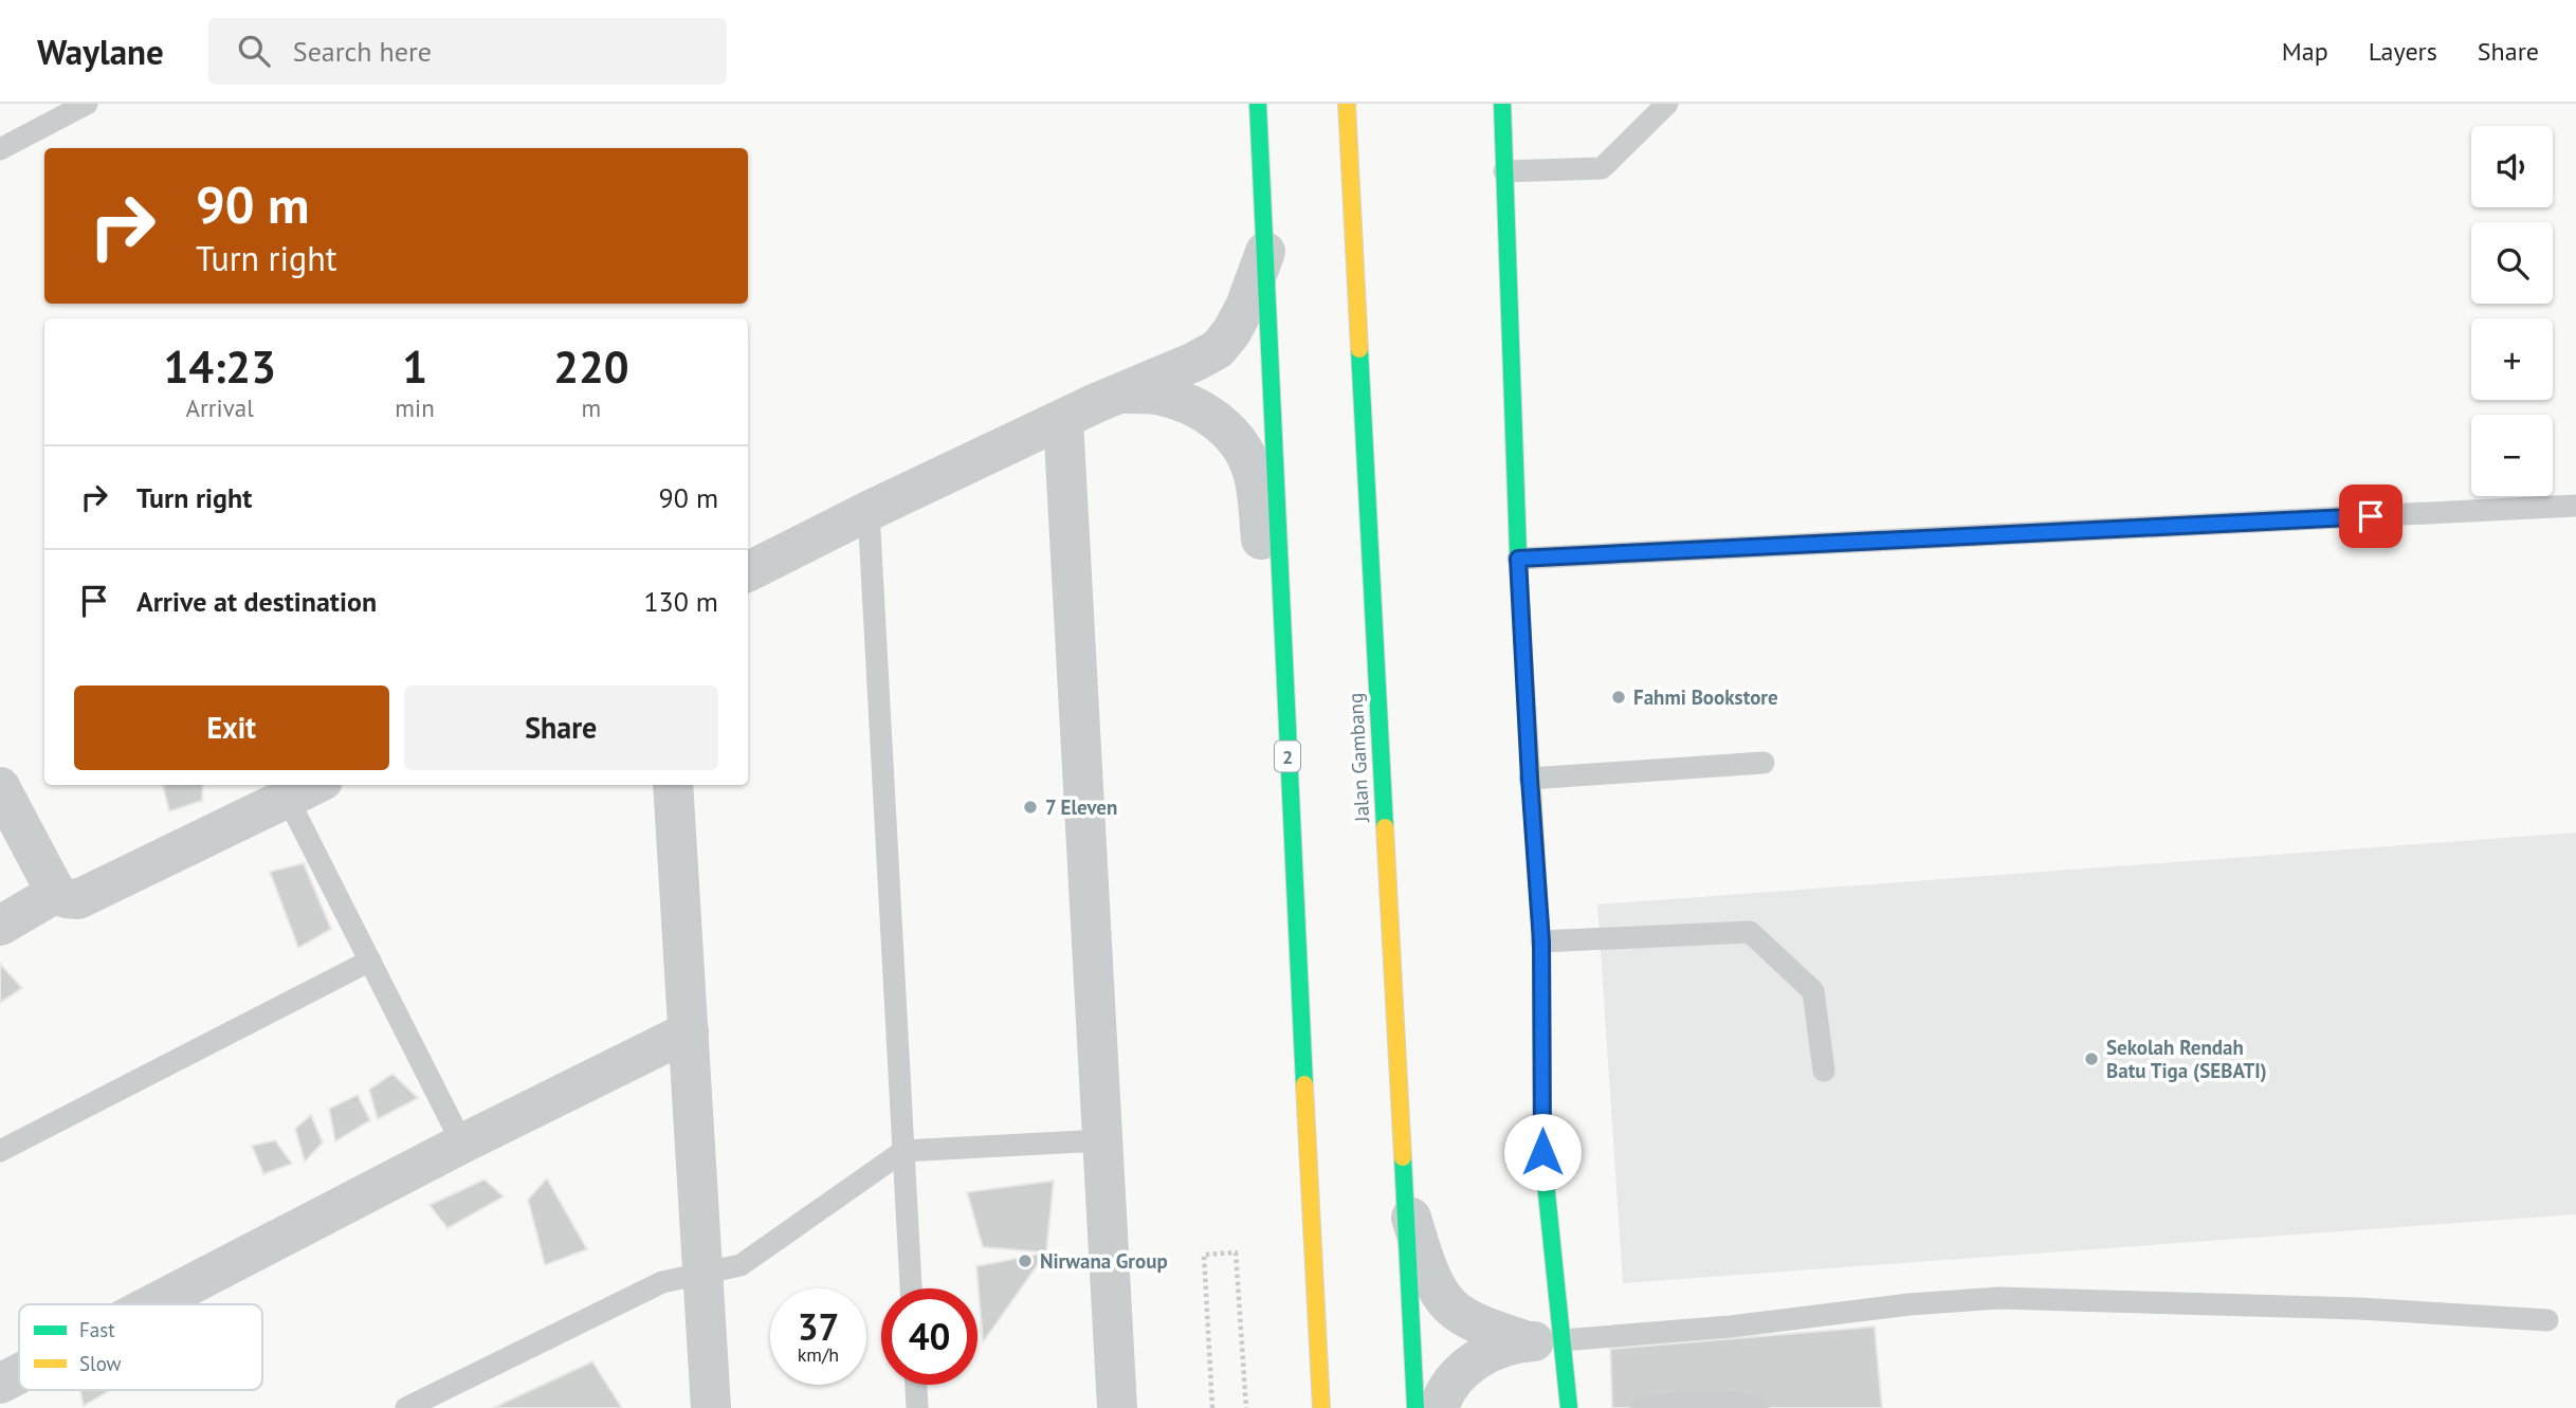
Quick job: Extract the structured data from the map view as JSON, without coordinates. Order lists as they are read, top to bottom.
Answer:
{
  "streets": {
    "main road": ["2", "Jalan Gambang"]
  },
  "places": [
    "Fahmi Bookstore",
    "7 Eleven",
    "Sekolah Rendah Batu Tiga (SEBATI)",
    "Nirwana Group"
  ],
  "legend": ["Fast", "Slow"],
  "page": {
    "header": "Waylane",
    "search": "Search here",
    "nav": ["Map", "Layers", "Share"],
    "map_buttons": ["+", "−"],
    "turn": ["90 m", "Turn right"],
    "eta": [
      "14:23",
      "Arrival",
      "1",
      "min",
      "220",
      "m"
    ],
    "list": [
      {
        "name": "Turn right",
        "value": "90 m"
      },
      {
        "name": "Arrive at destination",
        "value": "130 m"
      }
    ],
    "buttons": ["Exit", "Share"],
    "speed": "37 km/h",
    "limit": "40"
  }
}
